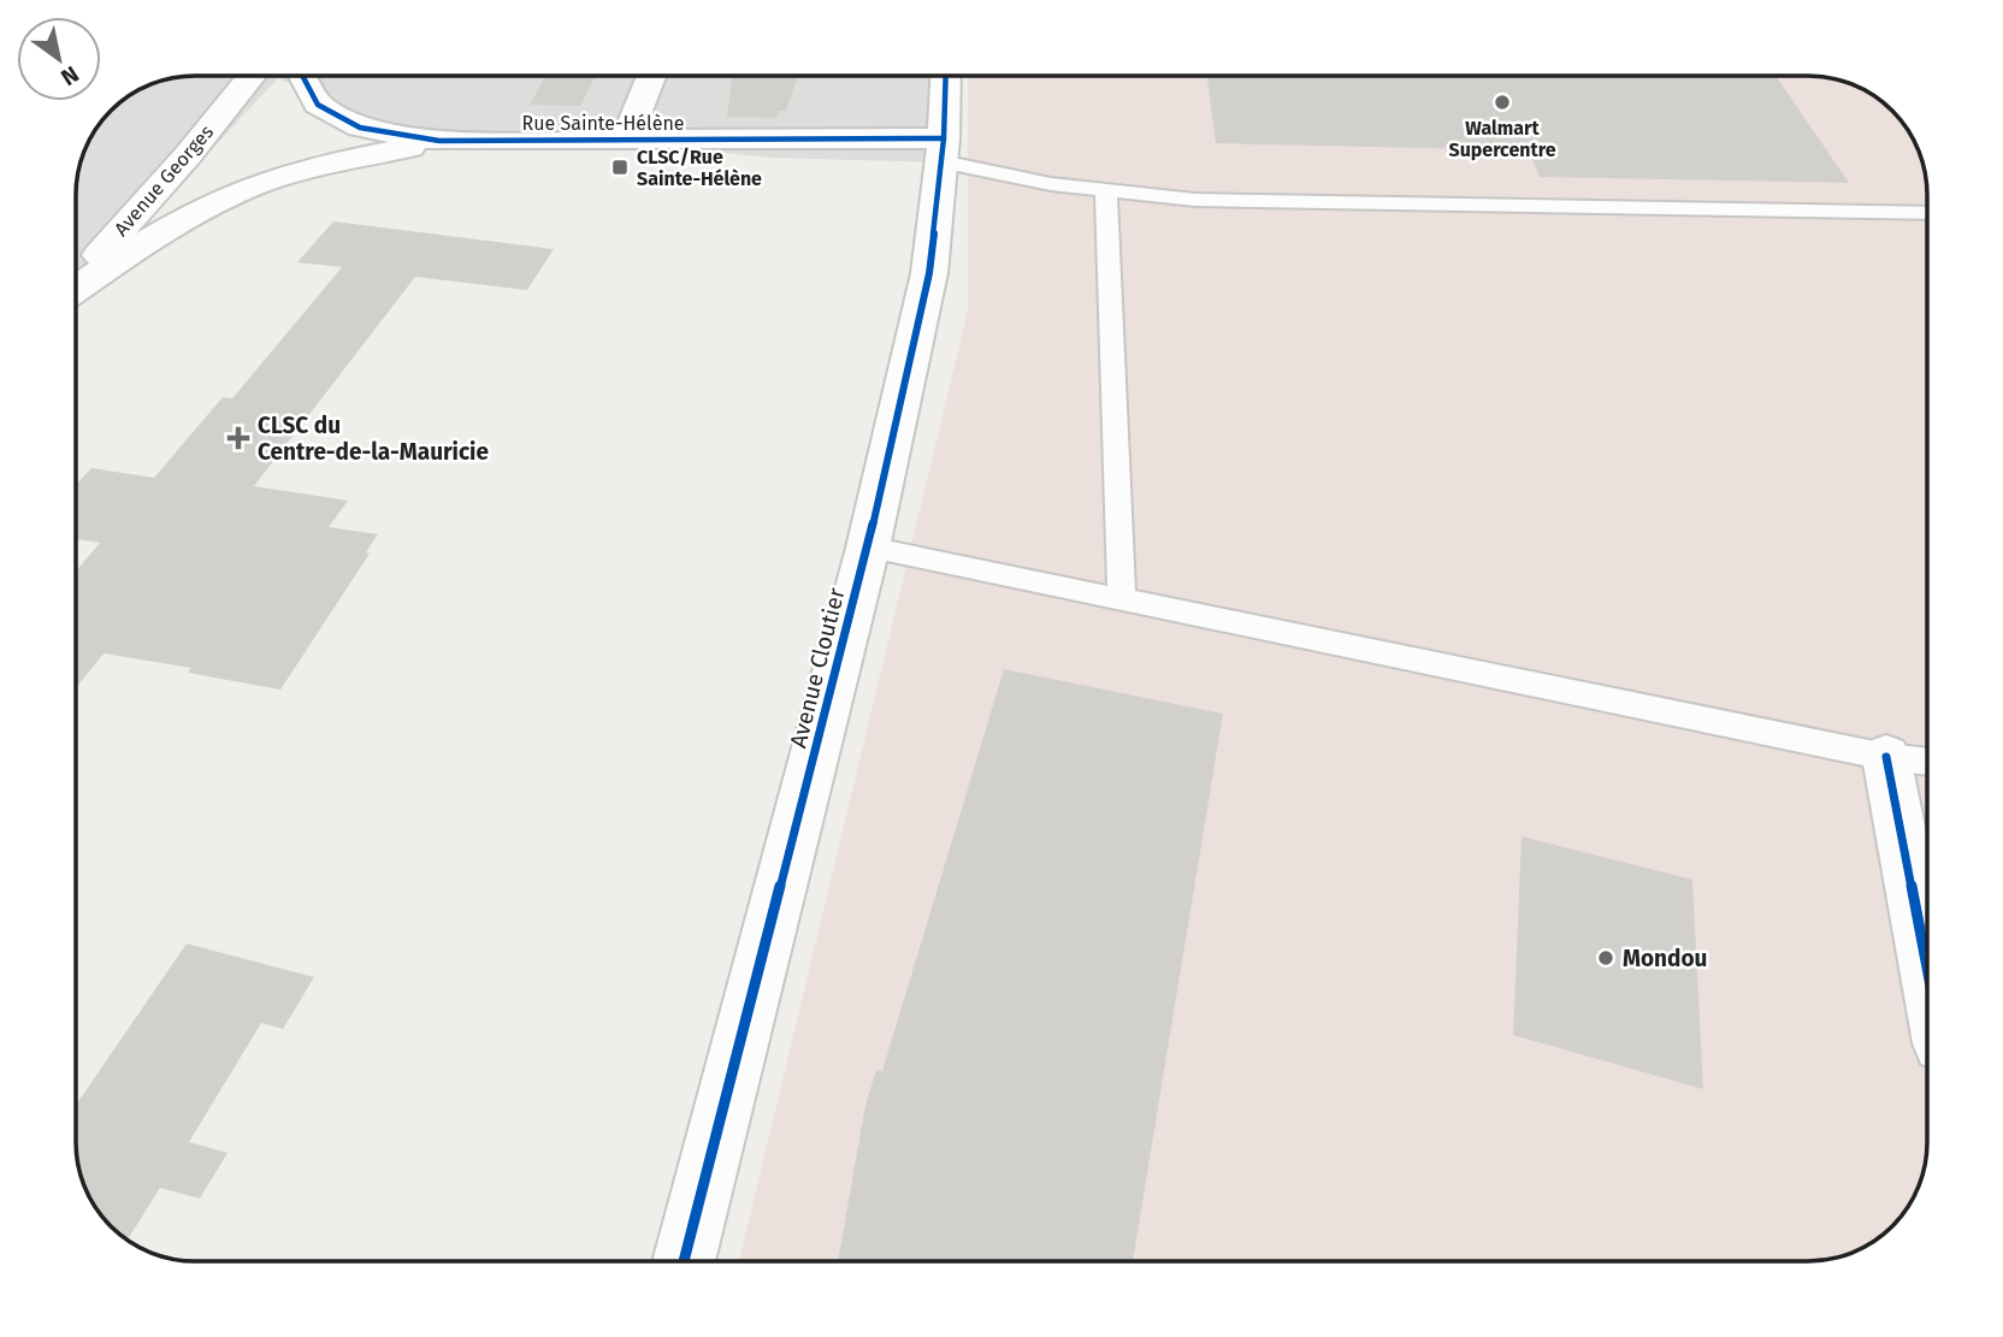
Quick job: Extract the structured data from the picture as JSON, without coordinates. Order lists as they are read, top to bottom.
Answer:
{
  "streets": {
    "street": ["Rue Sainte-Hélène", "Avenue Georges", "Avenue Cloutier"]
  },
  "crossings": [
    ["Rue Sainte-Hélène", "Avenue Cloutier"]
  ],
  "places": {
    "other": ["Walmart Supercentre", "Mondou"],
    "transit": ["CLSC/Rue Sainte-Hélène"],
    "health": ["CLSC du Centre-de-la-Mauricie"]
  },
  "north": "bottom right"
}
